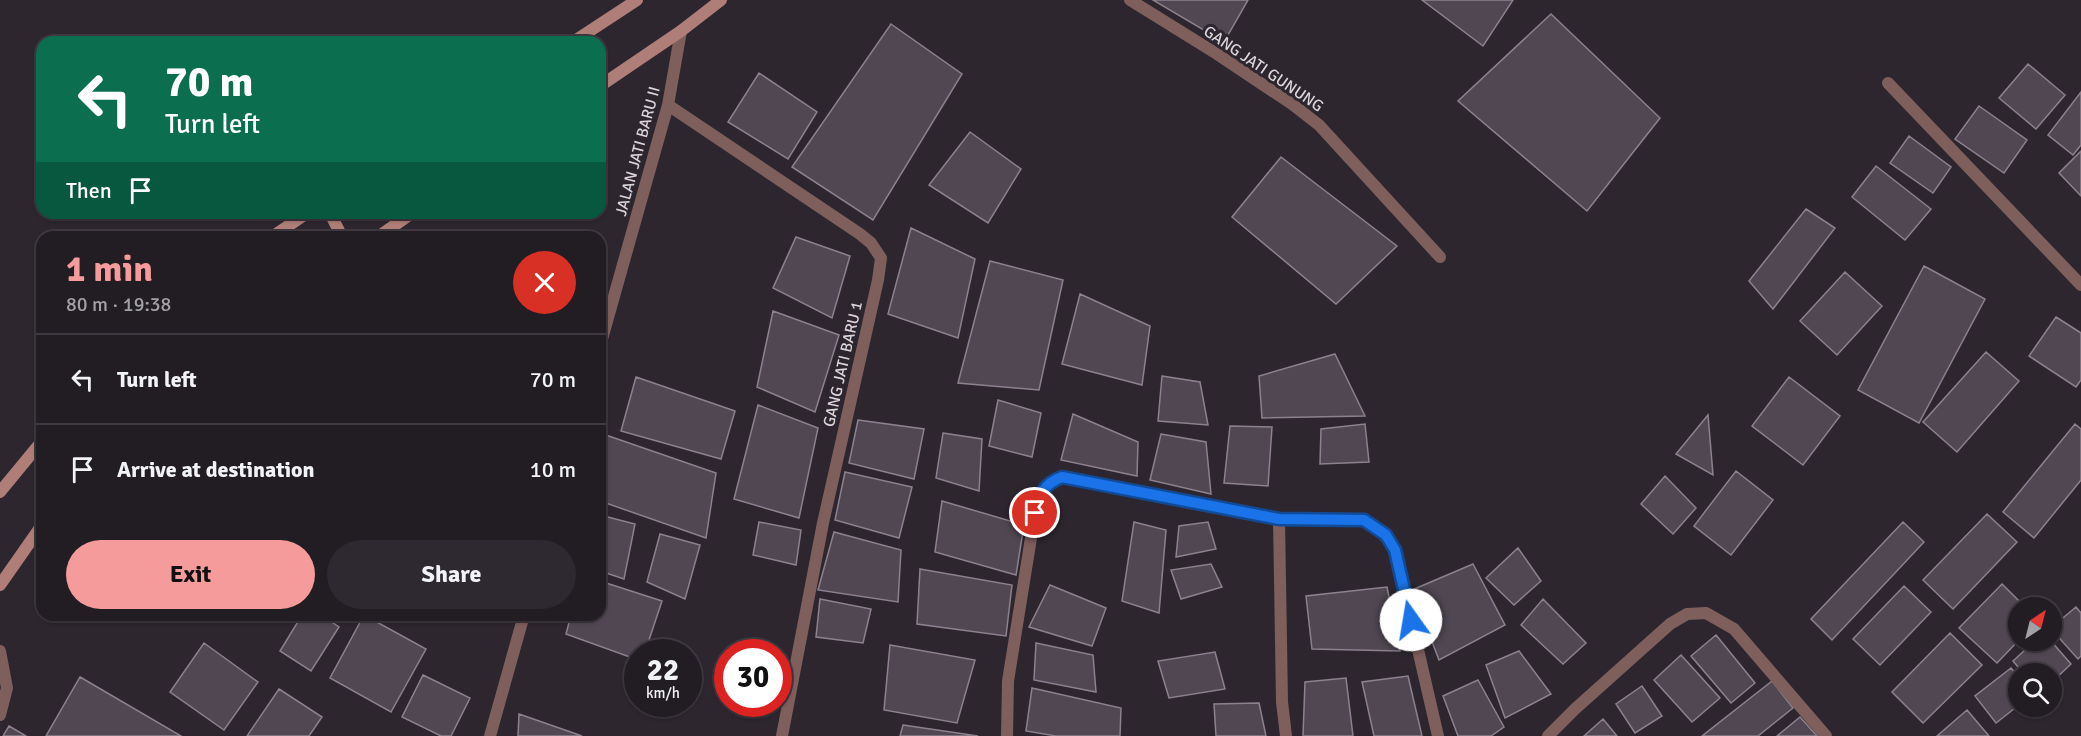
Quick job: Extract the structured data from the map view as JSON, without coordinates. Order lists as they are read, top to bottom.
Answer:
{
  "streets": {
    "street": ["GANG JATI GUNUNG", "JALAN JATI BARU II", "GANG JATI BARU 1"]
  },
  "crossings": [
    ["JALAN JATI BARU II", "GANG JATI BARU 1"]
  ],
  "north": "top right",
  "page": {
    "turn": ["70 m", "Turn left"],
    "then": "Then",
    "heading": ["1 min", "80 m · 19:38"],
    "list": [
      {
        "name": "Turn left",
        "value": "70 m"
      },
      {
        "name": "Arrive at destination",
        "value": "10 m"
      }
    ],
    "buttons": ["Exit", "Share"],
    "speed": "22 km/h",
    "limit": "30"
  }
}
